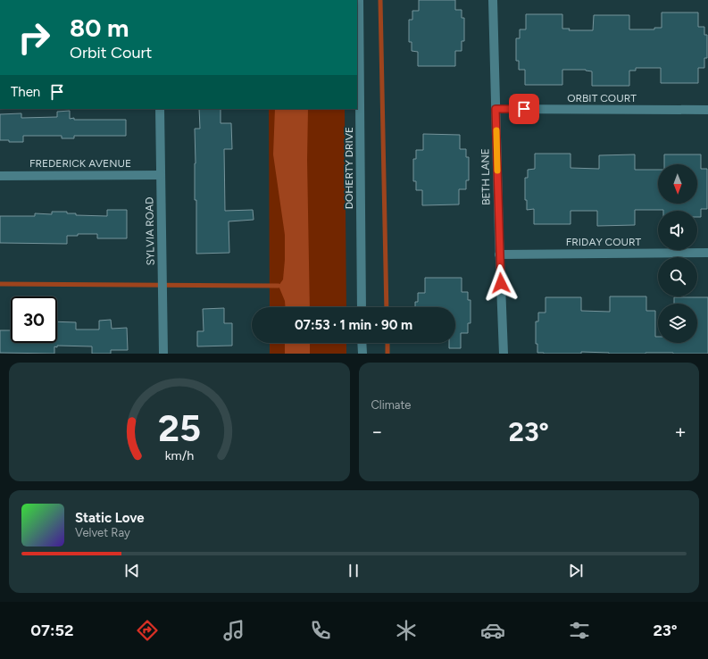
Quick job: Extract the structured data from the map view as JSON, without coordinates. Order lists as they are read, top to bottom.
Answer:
{
  "streets": {
    "street": [
      "ORBIT COURT",
      "FREDERICK AVENUE",
      "DOHERTY DRIVE",
      "BETH LANE",
      "SYLVIA ROAD",
      "FRIDAY COURT"
    ]
  },
  "crossings": [
    ["ORBIT COURT", "BETH LANE"],
    ["FREDERICK AVENUE", "SYLVIA ROAD"],
    ["BETH LANE", "FRIDAY COURT"]
  ],
  "north": "bottom",
  "page": {
    "turn": ["80 m", "Orbit Court"],
    "then": "Then",
    "limit": "30",
    "trip": "07:53 · 1 min · 90 m",
    "tile": "Climate",
    "heat": ["−", "23°", "+"],
    "song": ["Static Love", "Velvet Ray"],
    "tabs": ["07:52", "23°"],
    "gauge": ["25", "km/h"]
  }
}
